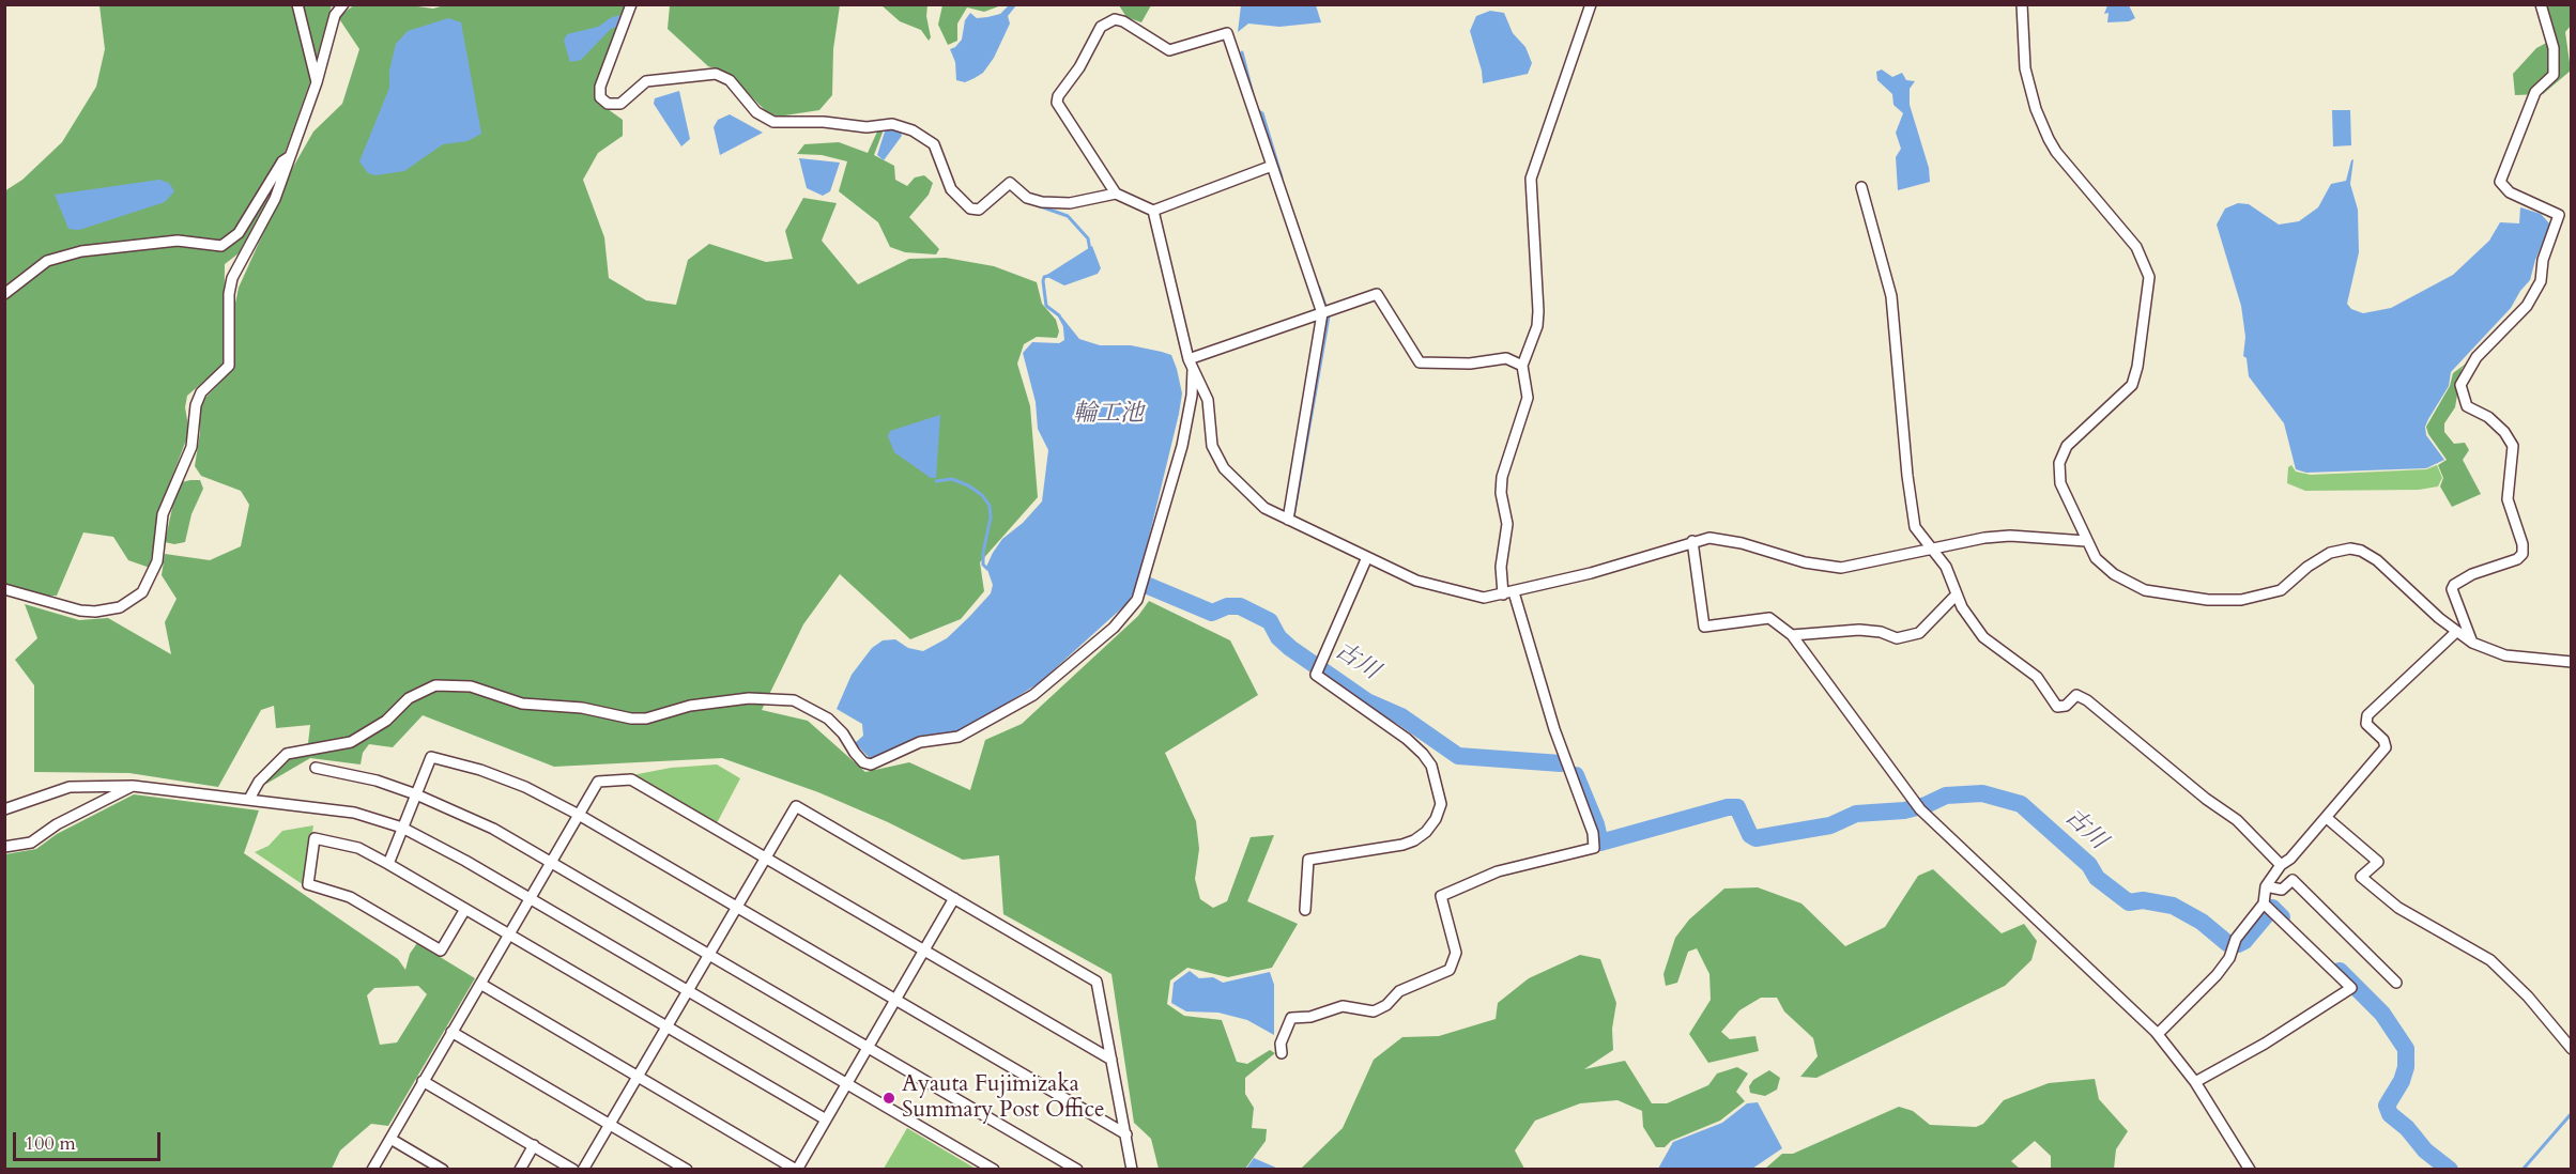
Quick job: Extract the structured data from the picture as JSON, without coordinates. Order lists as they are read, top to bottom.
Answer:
{
  "water": ["輪工池", "古川"],
  "places": ["Ayauta Fujimizaka Summary Post Office"],
  "scale_bar": "100 m"
}
